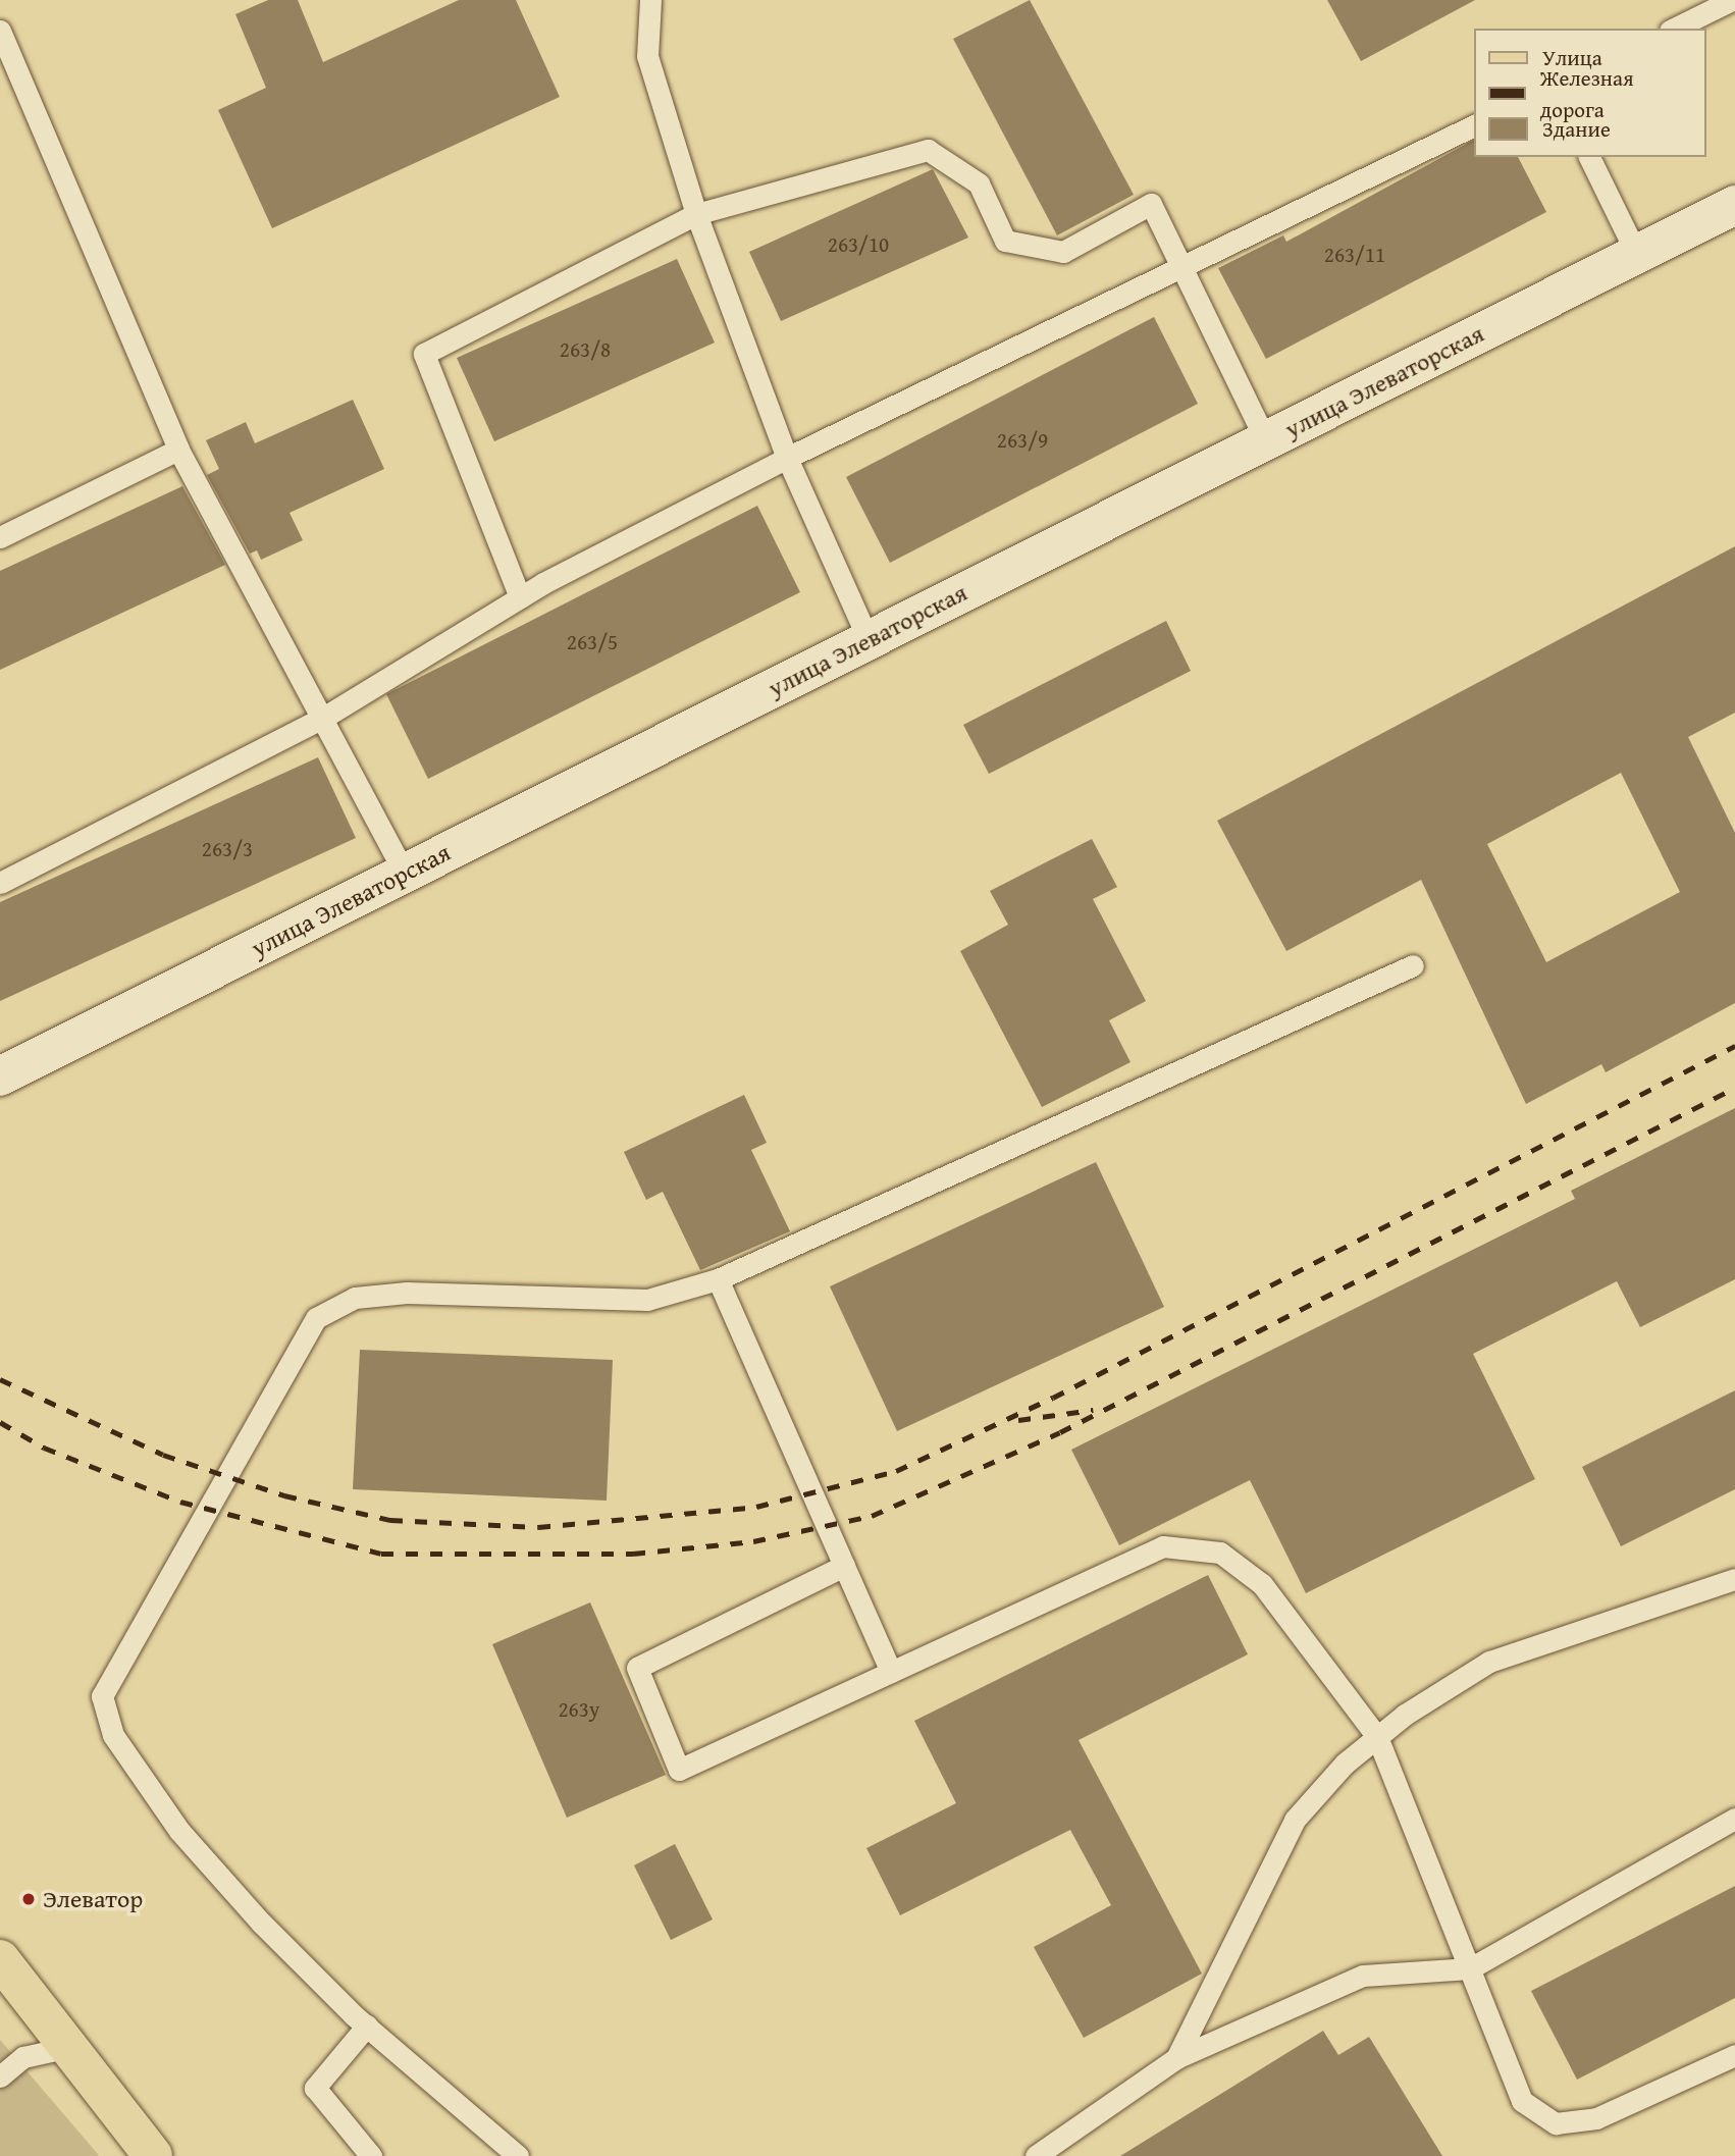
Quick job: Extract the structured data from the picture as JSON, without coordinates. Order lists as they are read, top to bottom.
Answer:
{
  "streets": {
    "street": ["улица Элеваторская"]
  },
  "places": ["Элеватор"],
  "house_numbers": [
    "263/10",
    "263/11",
    "263/8",
    "263/9",
    "263/5",
    "263/3",
    "263у"
  ],
  "legend": ["Улица", "Железная дорога", "Здание"]
}
